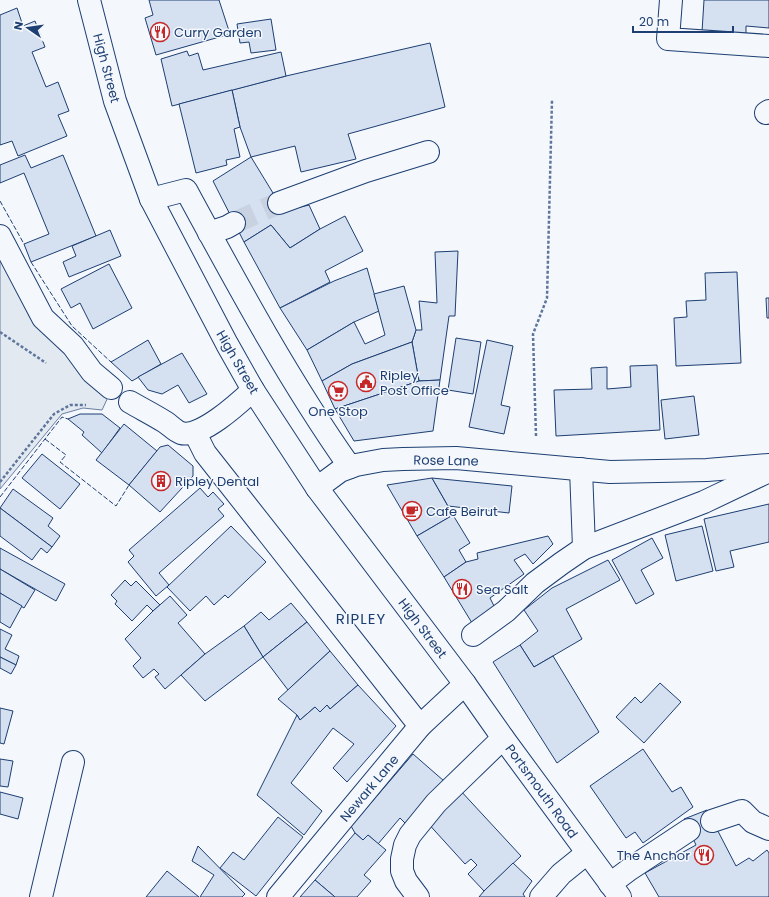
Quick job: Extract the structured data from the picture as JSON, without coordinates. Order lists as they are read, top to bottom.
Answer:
{
  "streets": {
    "street": [
      "High Street",
      "Rose Lane",
      "Newark Lane",
      "Portsmouth Road"
    ]
  },
  "crossings": [
    ["High Street", "Rose Lane"],
    ["High Street", "Newark Lane"],
    ["High Street", "Portsmouth Road"],
    ["Newark Lane", "Portsmouth Road"]
  ],
  "districts": ["RIPLEY"],
  "places": {
    "restaurant": ["Curry Garden", "Sea Salt", "The Anchor"],
    "public building": ["Ripley Post Office"],
    "supermarket": ["One Stop"],
    "building": ["Ripley Dental"],
    "cafe": ["Cafe Beirut"]
  },
  "scale_bar": "20 m",
  "north": "left"
}
